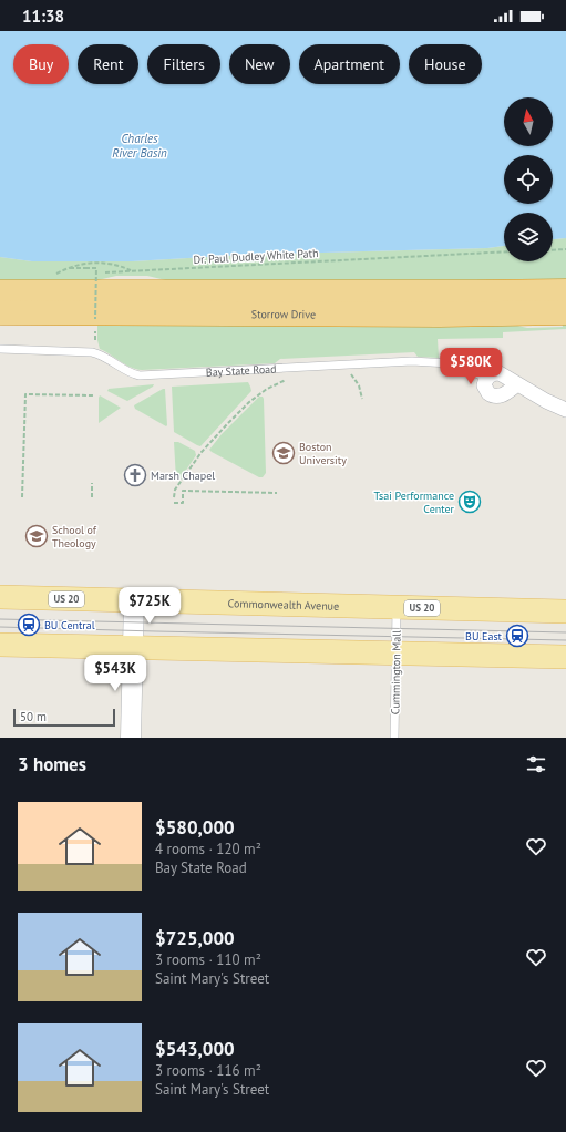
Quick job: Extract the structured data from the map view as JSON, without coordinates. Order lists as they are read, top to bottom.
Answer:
{
  "streets": {
    "highway": ["Storrow Drive"],
    "main road": ["US 20", "Commonwealth Avenue"],
    "street": ["Bay State Road"],
    "lane": ["Cummington Mall"],
    "path": ["Dr. Paul Dudley White Path"]
  },
  "crossings": [
    ["Commonwealth Avenue", "Cummington Mall"]
  ],
  "water": ["Charles River Basin"],
  "places": {
    "school or university": ["Boston University", "School of Theology"],
    "church": ["Marsh Chapel"],
    "theatre": ["Tsai Performance Center"],
    "station": ["BU Central", "BU East"]
  },
  "scale_bar": "50 m",
  "north": "top",
  "page": {
    "status": "11:38",
    "chip": [
      "Buy",
      "Rent",
      "Filters",
      "New",
      "Apartment",
      "House"
    ],
    "price": ["$580K", "$725K", "$543K"],
    "scale": "50 m",
    "heading": "3 homes",
    "list": [
      {
        "name": "$580,000",
        "note": "4 rooms · 120 m² · Bay State Road"
      },
      {
        "name": "$725,000",
        "note": "3 rooms · 110 m² · Saint Mary's Street"
      },
      {
        "name": "$543,000",
        "note": "3 rooms · 116 m² · Saint Mary's Street"
      }
    ]
  }
}
